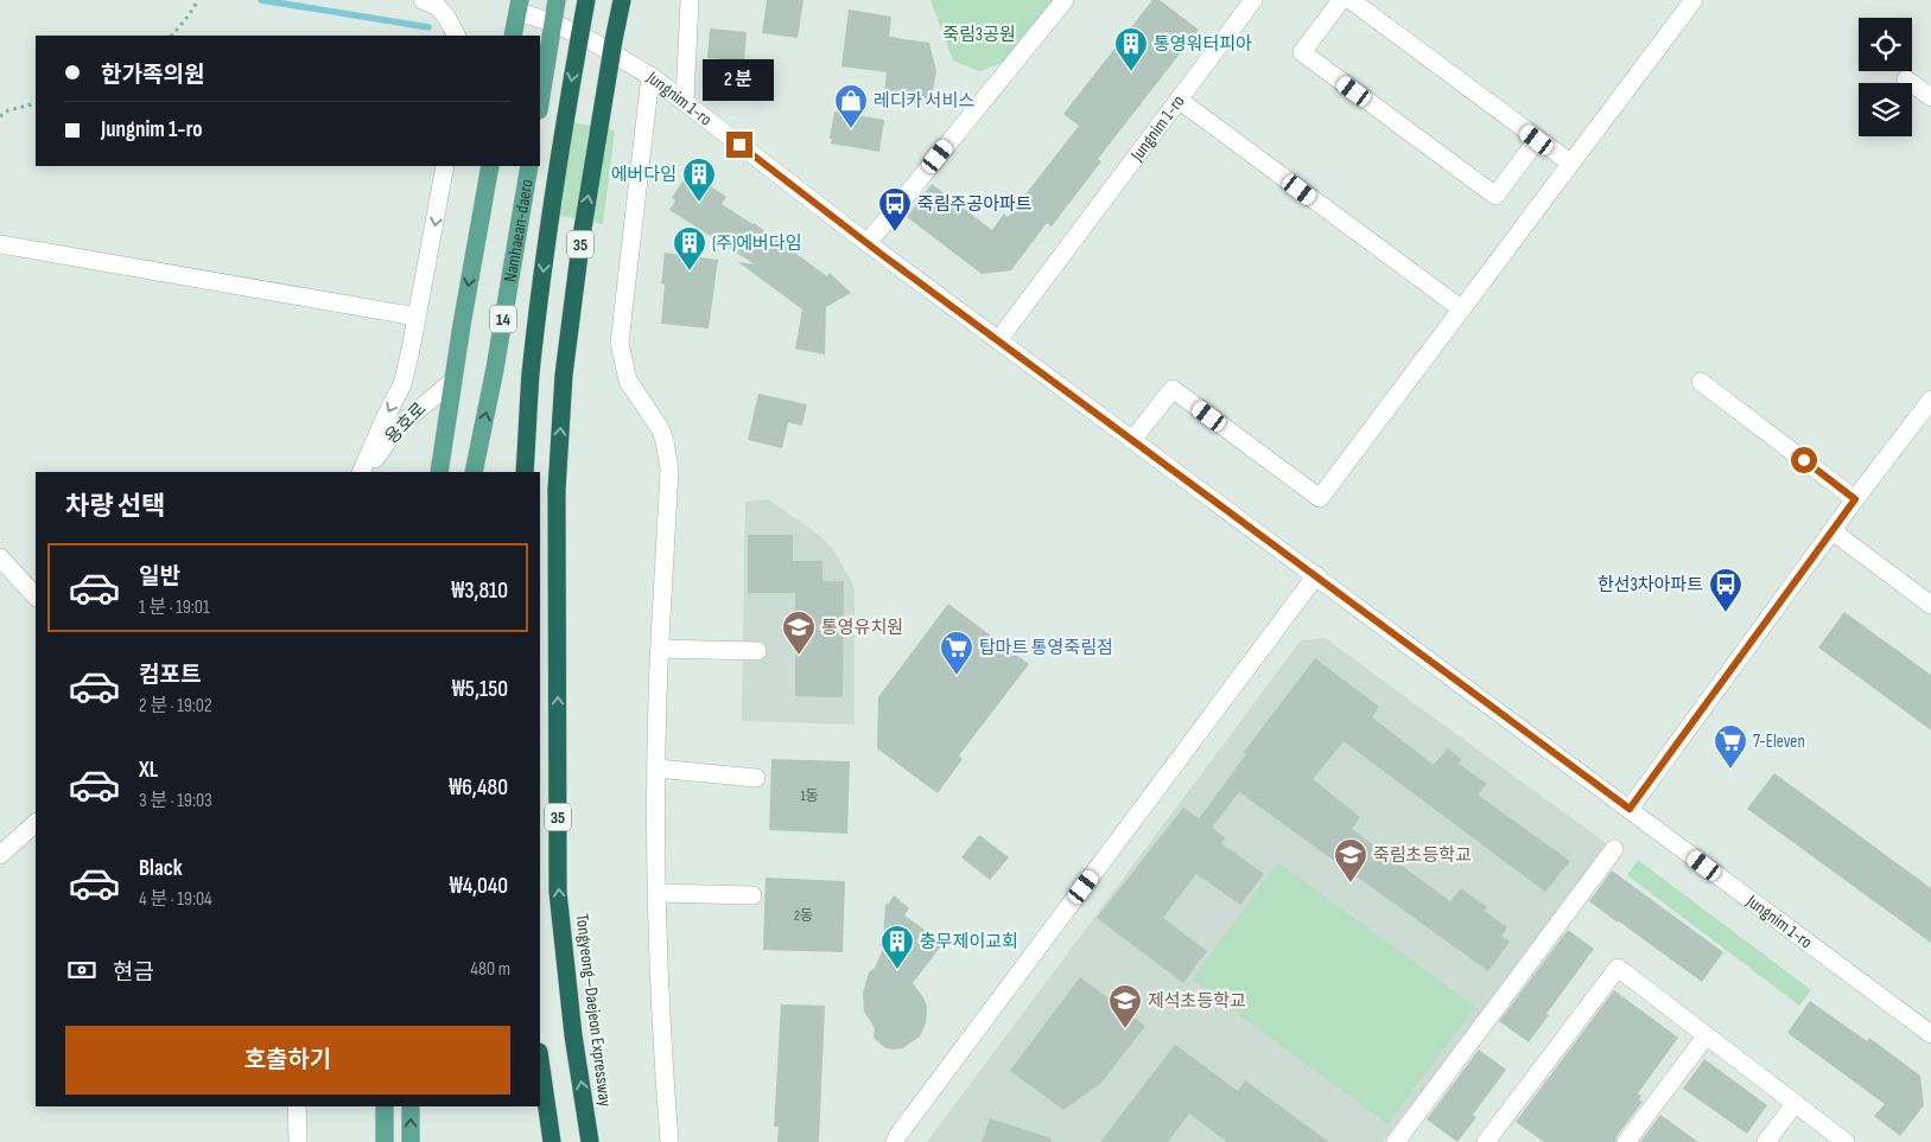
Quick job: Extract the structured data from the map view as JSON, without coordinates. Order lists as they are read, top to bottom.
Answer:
{
  "streets": {
    "highway": ["35", "Tongyeong–Daejeon Expressway"],
    "main road": ["Namhaean-daero", "14"],
    "street": ["Jungnim 1-ro", "용호로"]
  },
  "crossings": [
    ["14", "용호로"]
  ],
  "parks": ["죽림3공원"],
  "places": {
    "building": [
      "통영워터피아",
      "에버다임",
      "(주)에버다임",
      "충무제이교회"
    ],
    "shop": ["레디카 서비스"],
    "bus stop": ["죽림주공아파트", "한선3차아파트"],
    "school or university": ["통영유치원", "죽림초등학교", "제석초등학교"],
    "supermarket": ["탑마트 통영죽림점", "7-Eleven"]
  },
  "house_numbers": ["1동", "2동"],
  "page": {
    "banner": ["한가족의원", "Jungnim 1-ro"],
    "bubble": "2 분",
    "heading": "차량 선택",
    "list": [
      {
        "name": "일반",
        "note": "1 분 · 19:01",
        "value": "₩3,810"
      },
      {
        "name": "컴포트",
        "note": "2 분 · 19:02",
        "value": "₩5,150"
      },
      {
        "name": "XL",
        "note": "3 분 · 19:03",
        "value": "₩6,480"
      },
      {
        "name": "Black",
        "note": "4 분 · 19:04",
        "value": "₩4,040"
      }
    ],
    "pay": ["현금", "480 m"],
    "buttons": "호출하기"
  }
}
